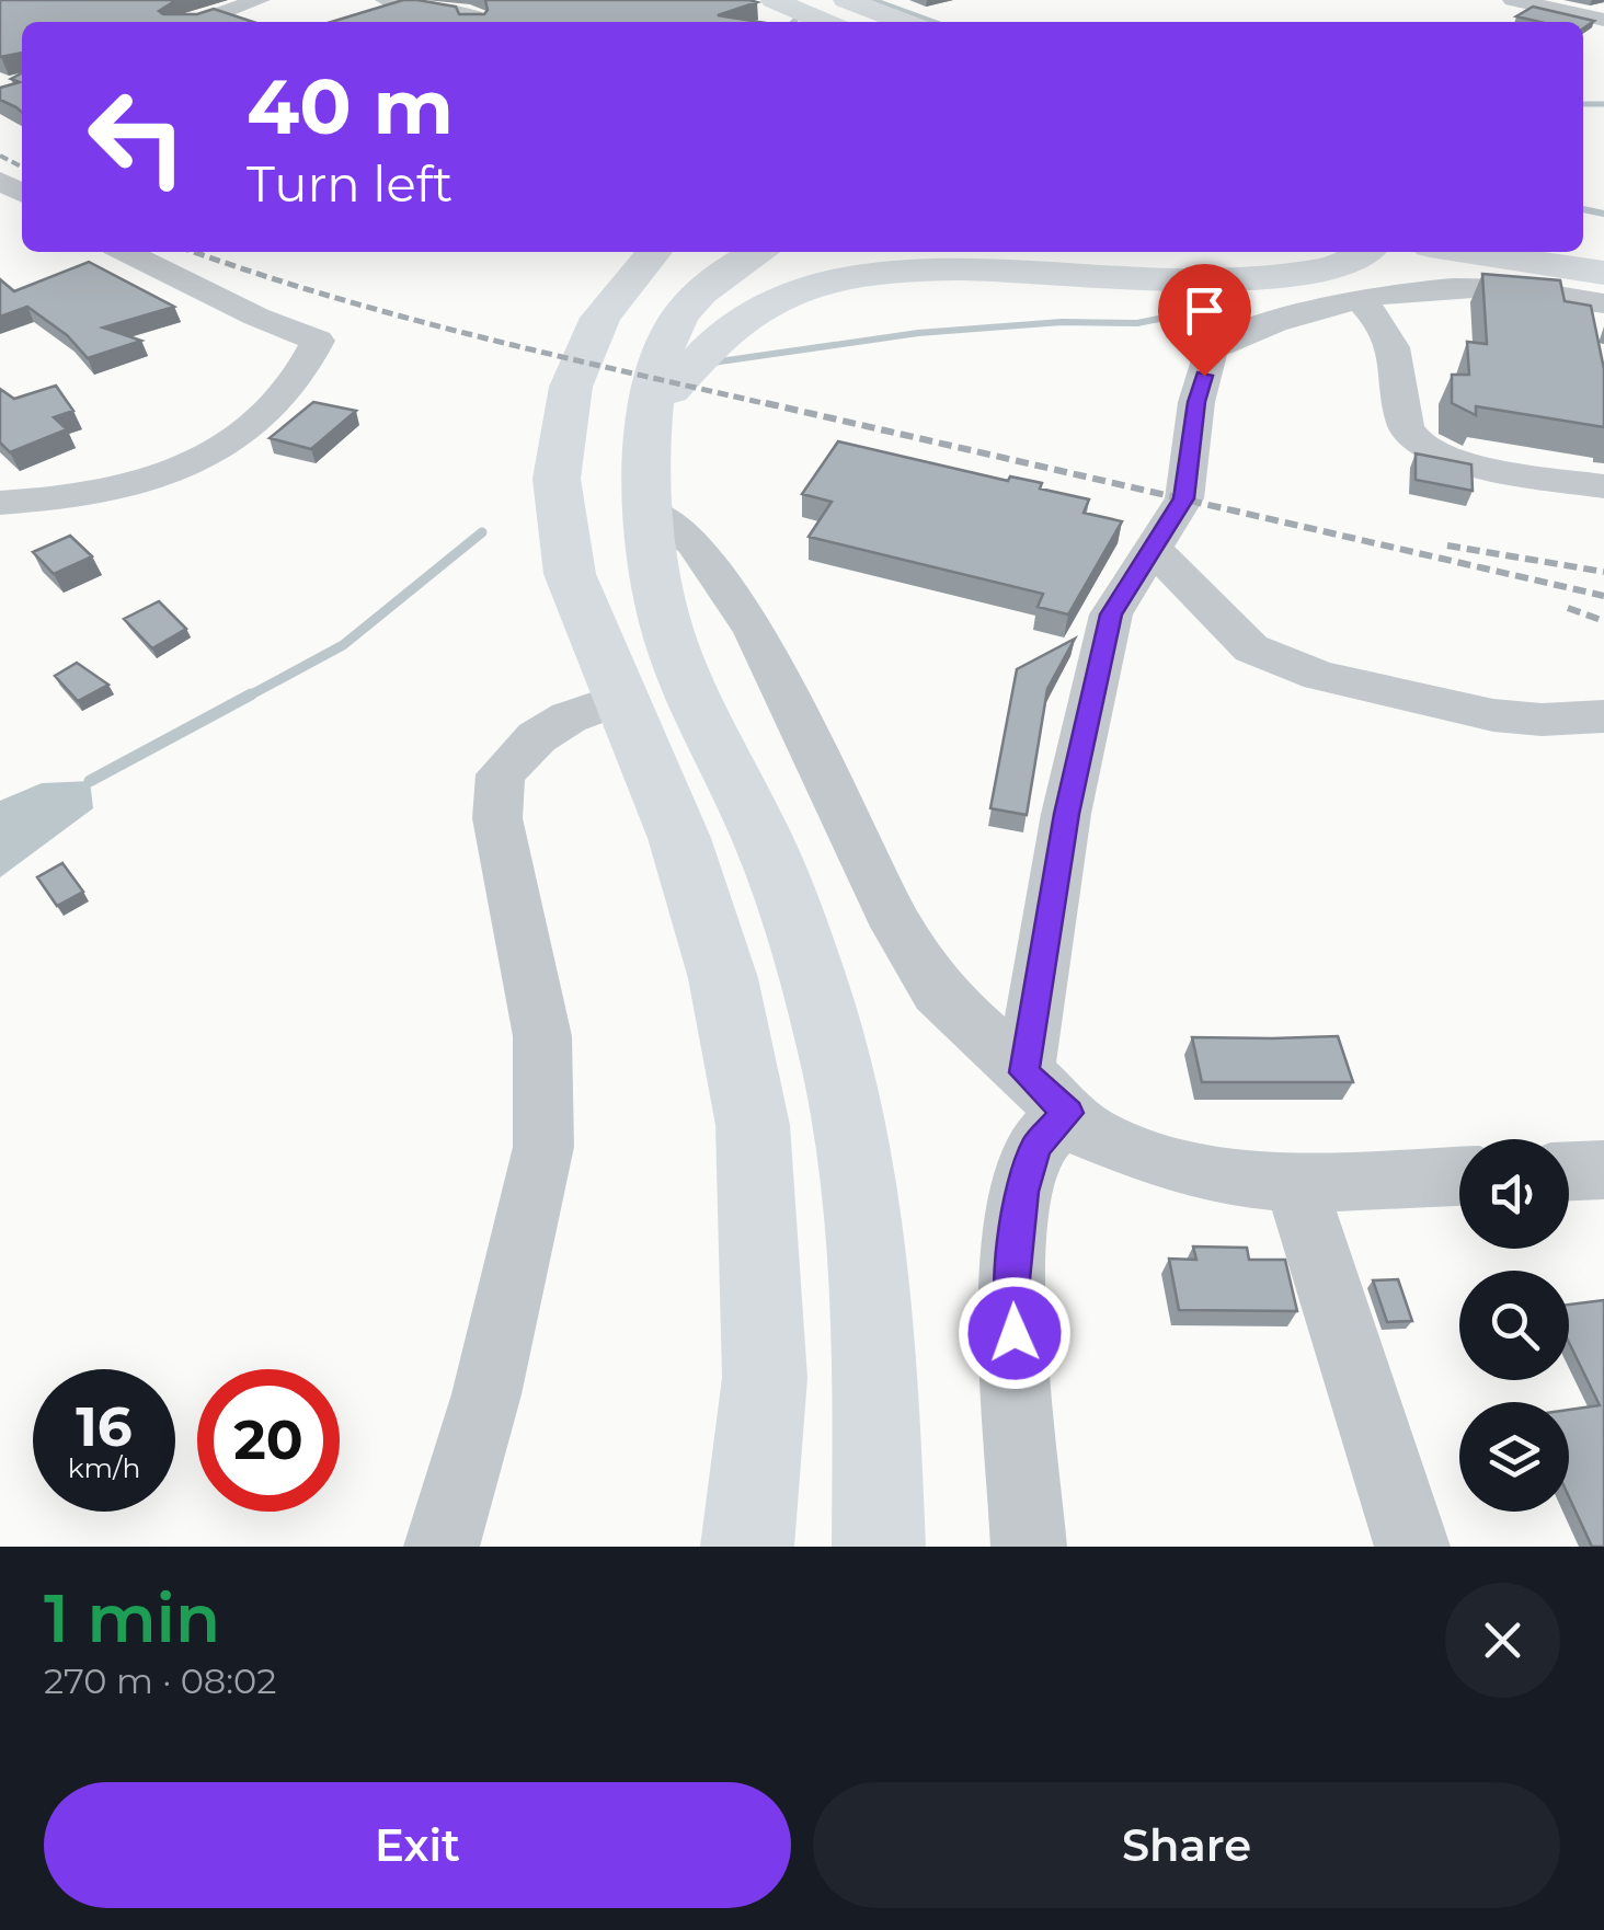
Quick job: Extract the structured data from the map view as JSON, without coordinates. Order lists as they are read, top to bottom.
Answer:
{
  "page": {
    "turn": ["40 m", "Turn left"],
    "speed": "16 km/h",
    "limit": "20",
    "heading": ["1 min", "270 m · 08:02"],
    "buttons": ["Exit", "Share"]
  }
}
